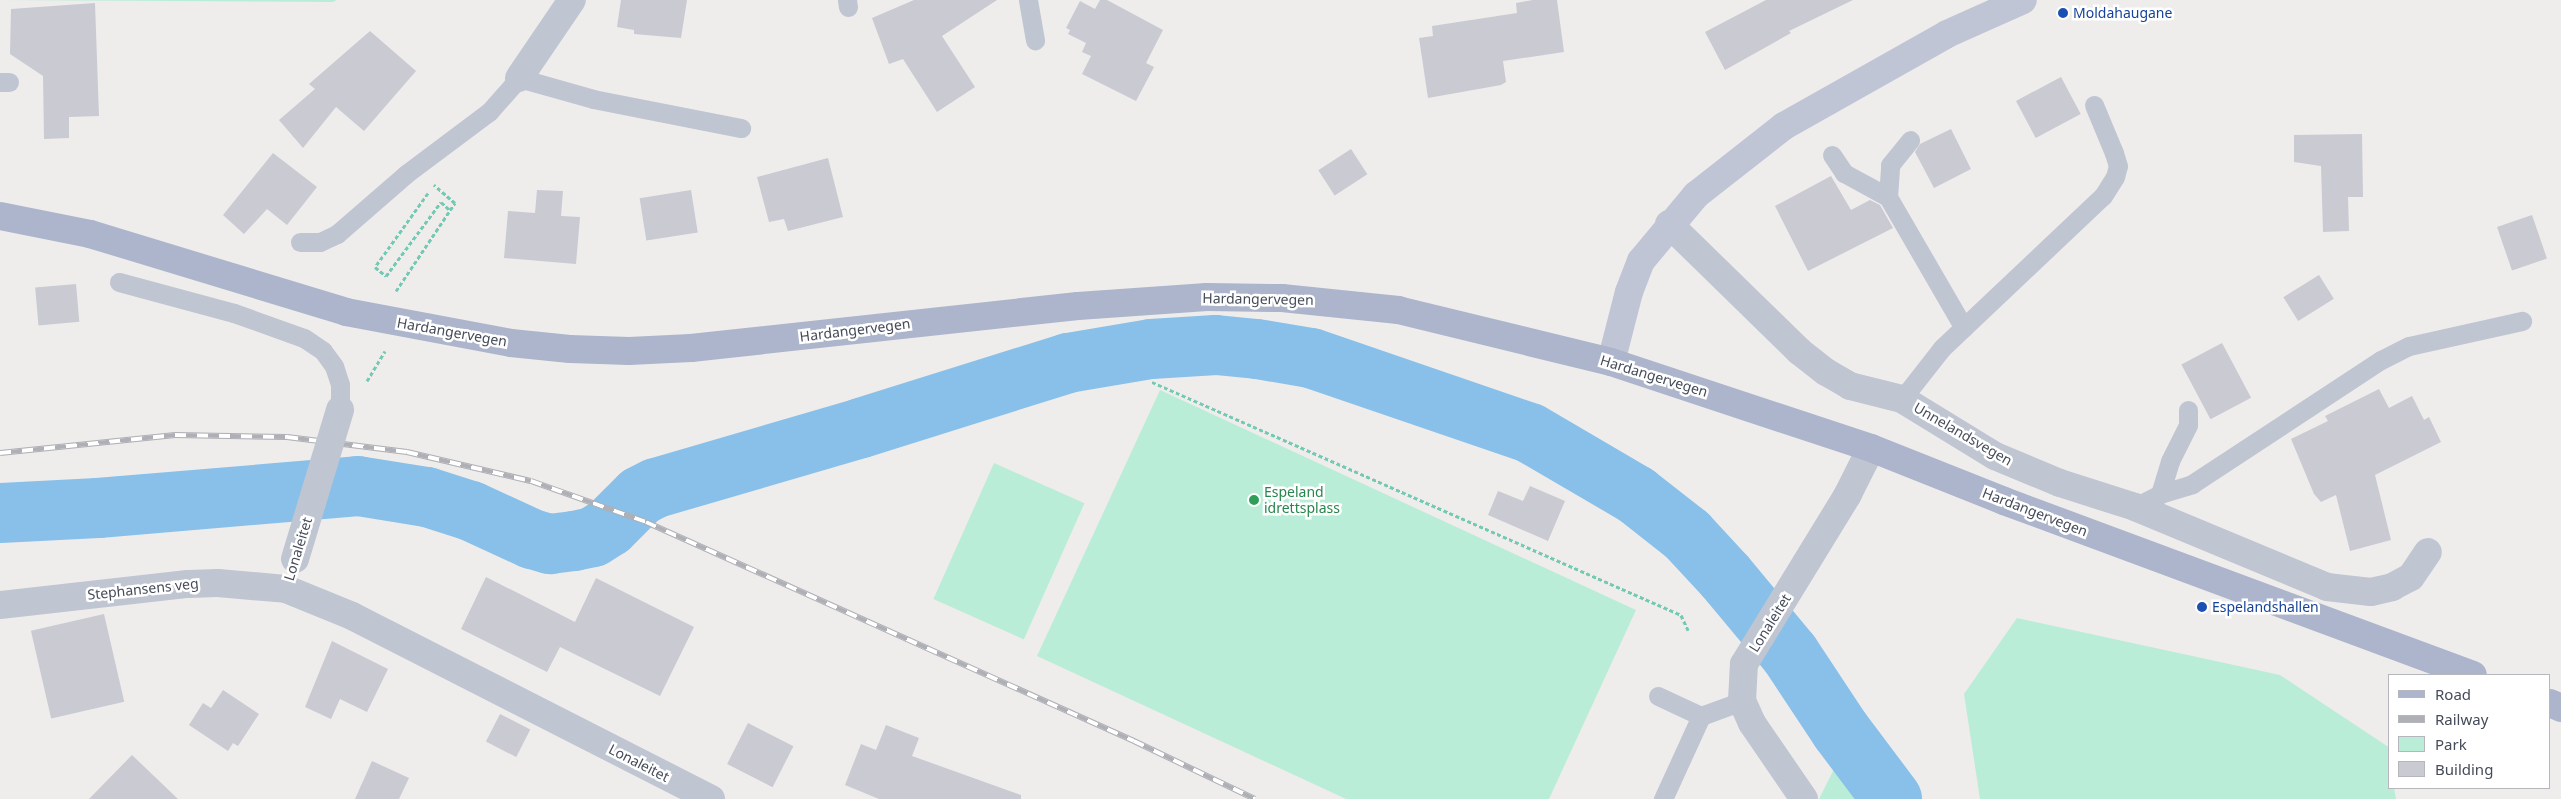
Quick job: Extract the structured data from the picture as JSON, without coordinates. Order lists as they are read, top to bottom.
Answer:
{
  "streets": {
    "main road": ["Hardangervegen"],
    "street": ["Unnelandsvegen", "Lonaleitet", "Stephansens veg"]
  },
  "crossings": [
    ["Hardangervegen", "Lonaleitet"],
    ["Lonaleitet", "Stephansens veg"]
  ],
  "places": ["Moldahaugane", "Espeland idrettsplass", "Espelandshallen"],
  "legend": [
    "Road",
    "Railway",
    "Park",
    "Building"
  ]
}
